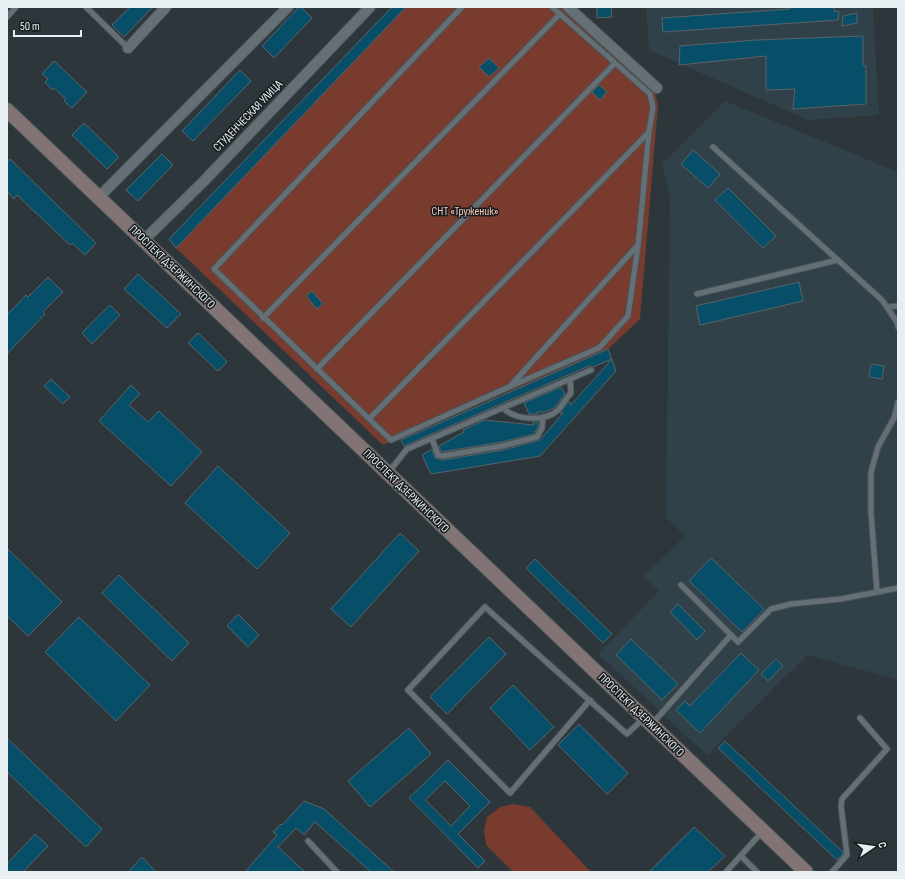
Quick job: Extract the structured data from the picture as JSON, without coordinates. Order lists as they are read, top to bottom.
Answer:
{
  "streets": {
    "main road": ["ПРОСПЕКТ ДЗЕРЖИНСКОГО"],
    "street": ["СТУДЕНЧЕСКАЯ УЛИЦА"]
  },
  "crossings": [
    ["СТУДЕНЧЕСКАЯ УЛИЦА", "ПРОСПЕКТ ДЗЕРЖИНСКОГО"]
  ],
  "parks": ["СНТ «Труженик»"],
  "scale_bar": "50 m",
  "north": "right"
}
